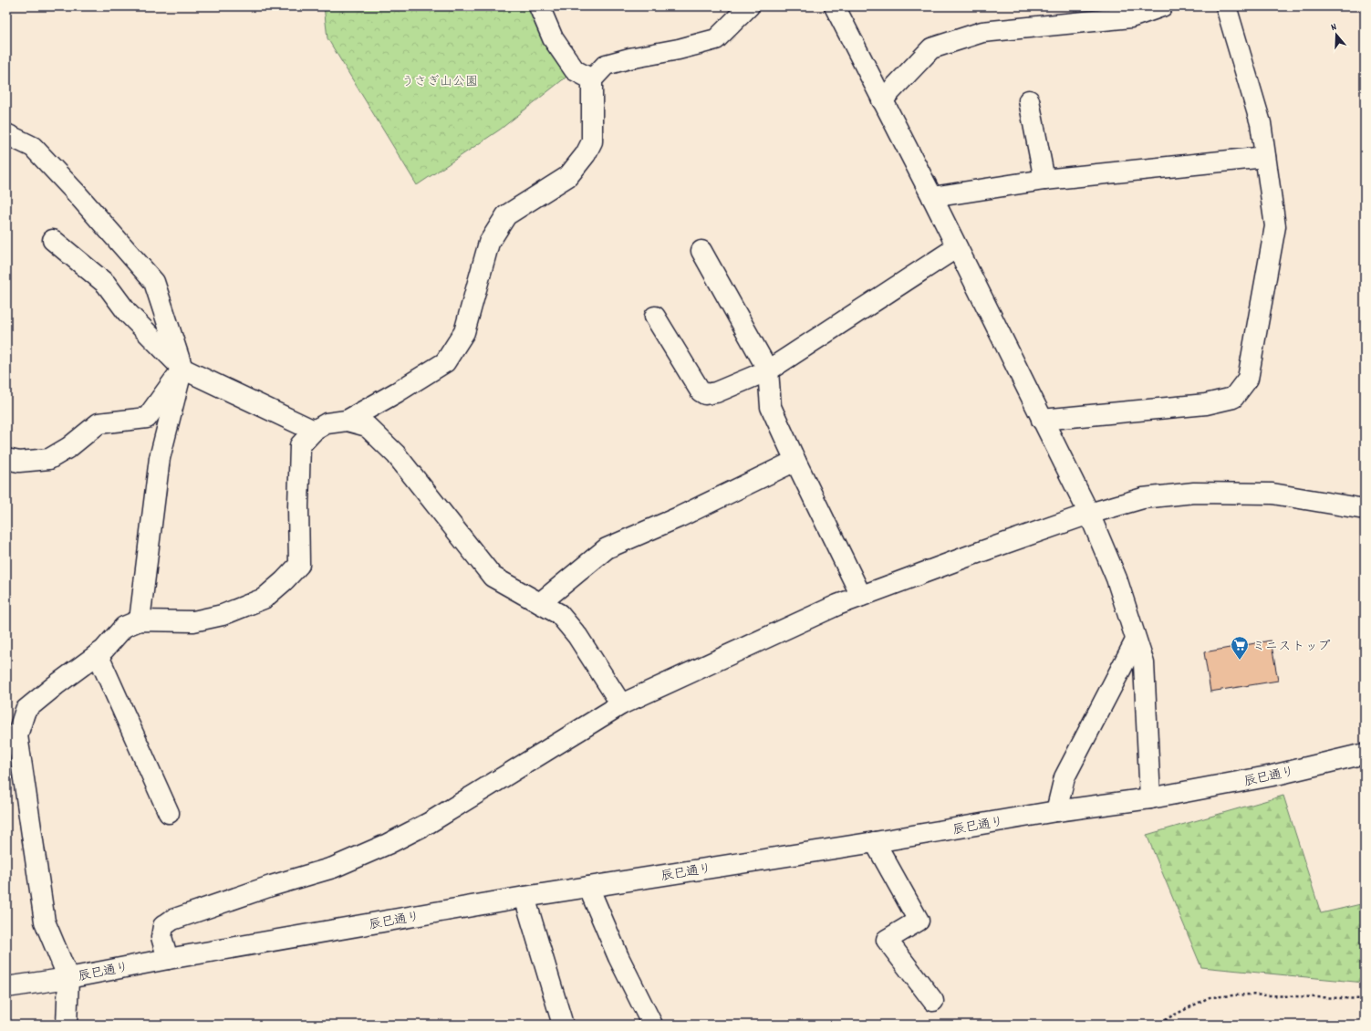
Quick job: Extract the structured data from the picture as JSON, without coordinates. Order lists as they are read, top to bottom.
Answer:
{
  "streets": {
    "street": ["辰巳通り"]
  },
  "parks": ["うさぎ山公園"],
  "places": {
    "supermarket": ["ミニストップ"]
  },
  "north": "top"
}
